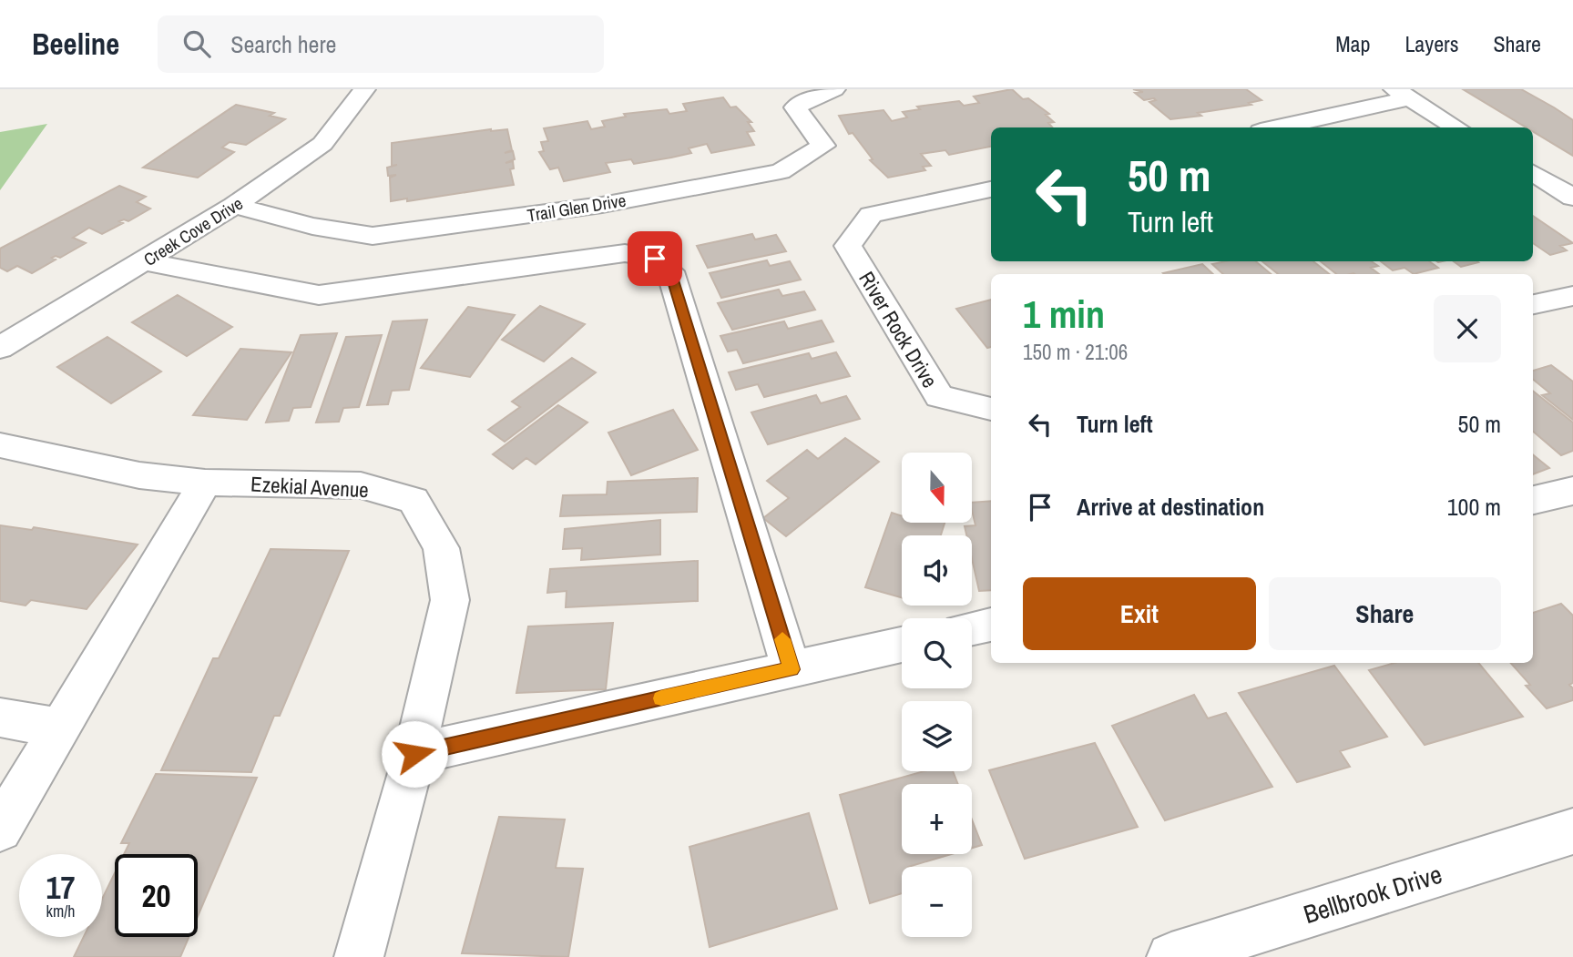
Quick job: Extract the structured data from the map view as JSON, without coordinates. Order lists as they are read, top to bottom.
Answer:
{
  "streets": {
    "street": [
      "Trail Glen Drive",
      "Creek Cove Drive",
      "River Rock Drive",
      "Ezekial Avenue",
      "Bellbrook Drive"
    ]
  },
  "crossings": [
    ["Trail Glen Drive", "Creek Cove Drive"]
  ],
  "north": "bottom",
  "page": {
    "header": "Beeline",
    "search": "Search here",
    "nav": ["Map", "Layers", "Share"],
    "turn": ["50 m", "Turn left"],
    "heading": ["1 min", "150 m · 21:06"],
    "list": [
      {
        "name": "Turn left",
        "value": "50 m"
      },
      {
        "name": "Arrive at destination",
        "value": "100 m"
      }
    ],
    "map_buttons": ["+", "−"],
    "buttons": ["Exit", "Share"],
    "speed": "17 km/h",
    "limit": "20"
  }
}
